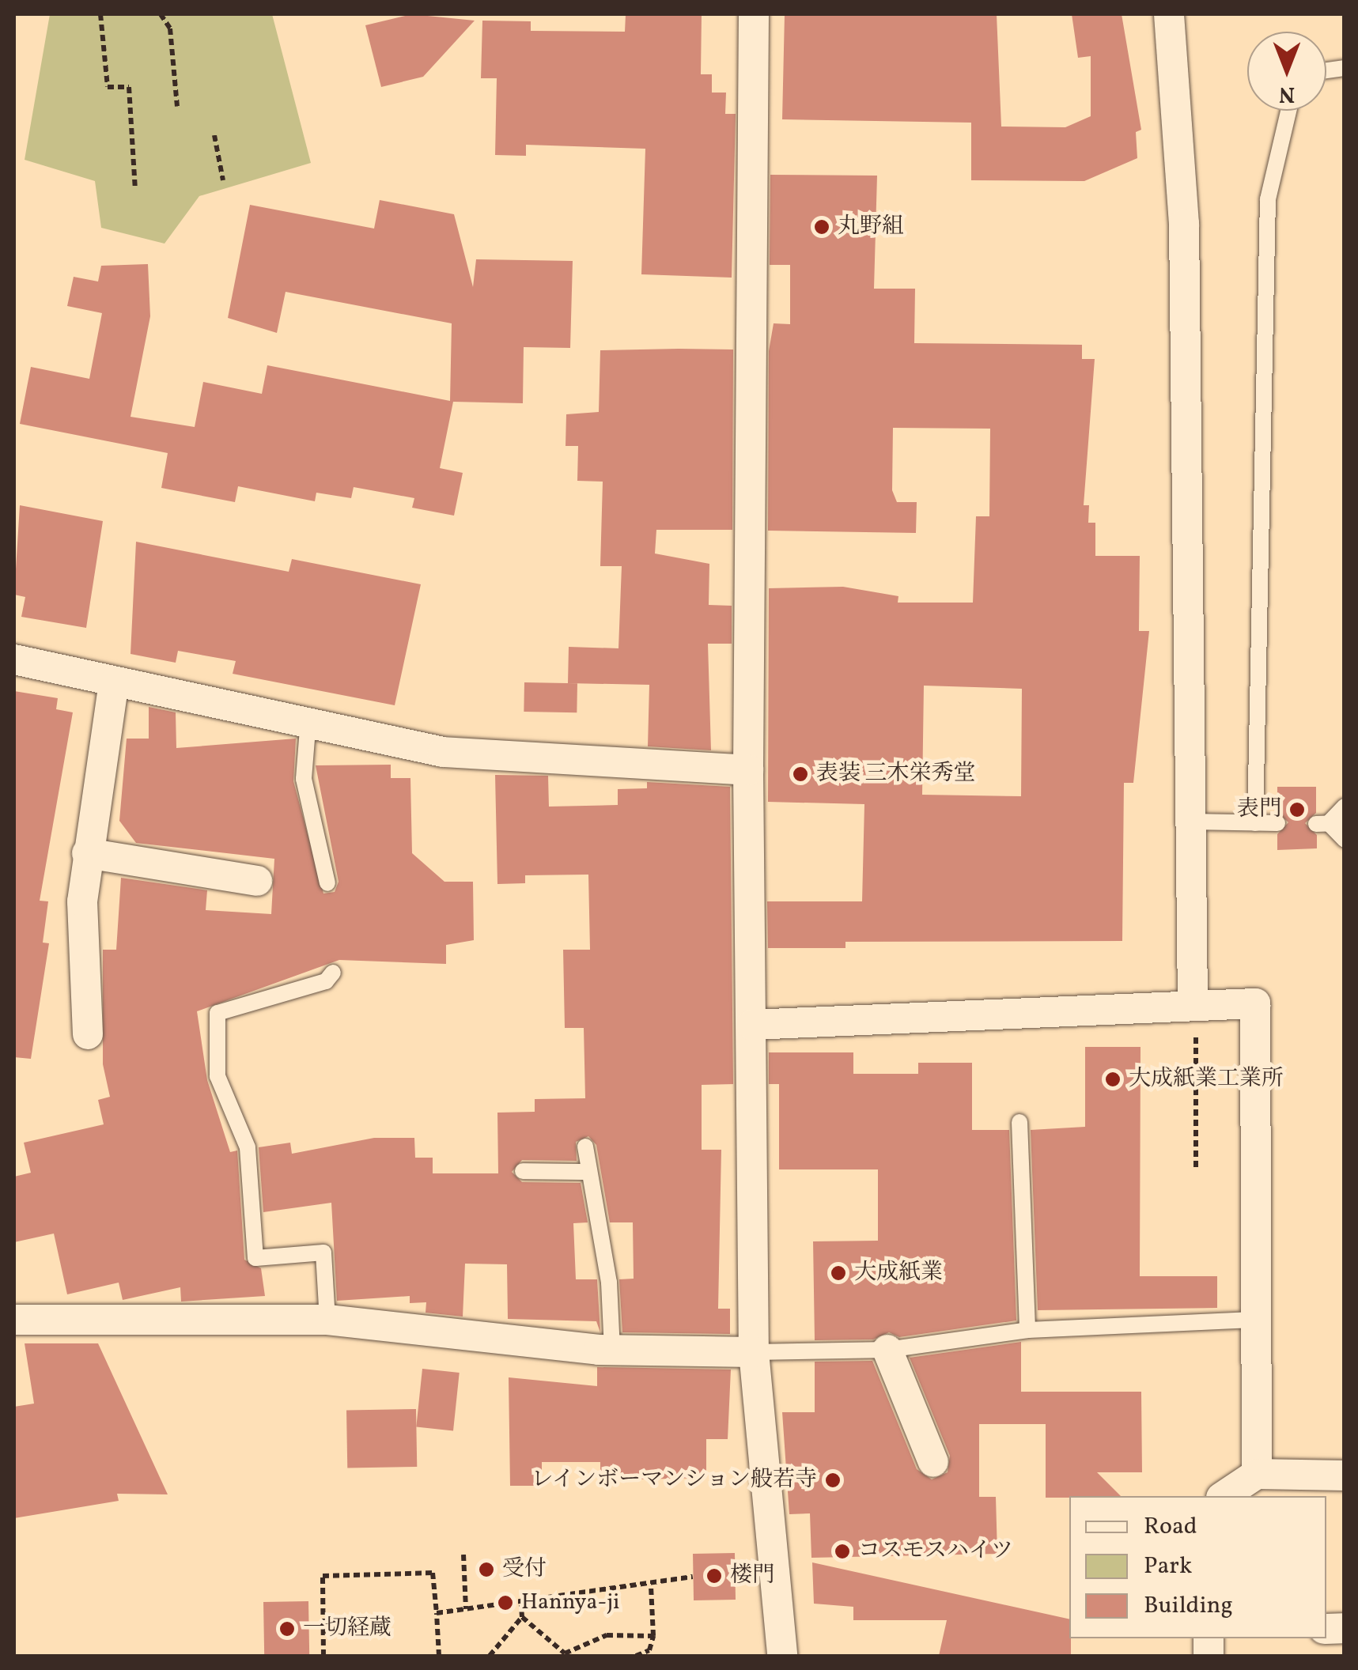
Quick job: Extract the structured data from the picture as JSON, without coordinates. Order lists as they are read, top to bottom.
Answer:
{
  "places": [
    "丸野組",
    "表装 三木栄秀堂",
    "表門",
    "大成紙業工業所",
    "大成紙業",
    "レインボーマンション般若寺",
    "コスモスハイツ",
    "受付",
    "楼門",
    "Hannya-ji",
    "一切経蔵"
  ],
  "legend": ["Road", "Park", "Building"],
  "north": "bottom"
}
